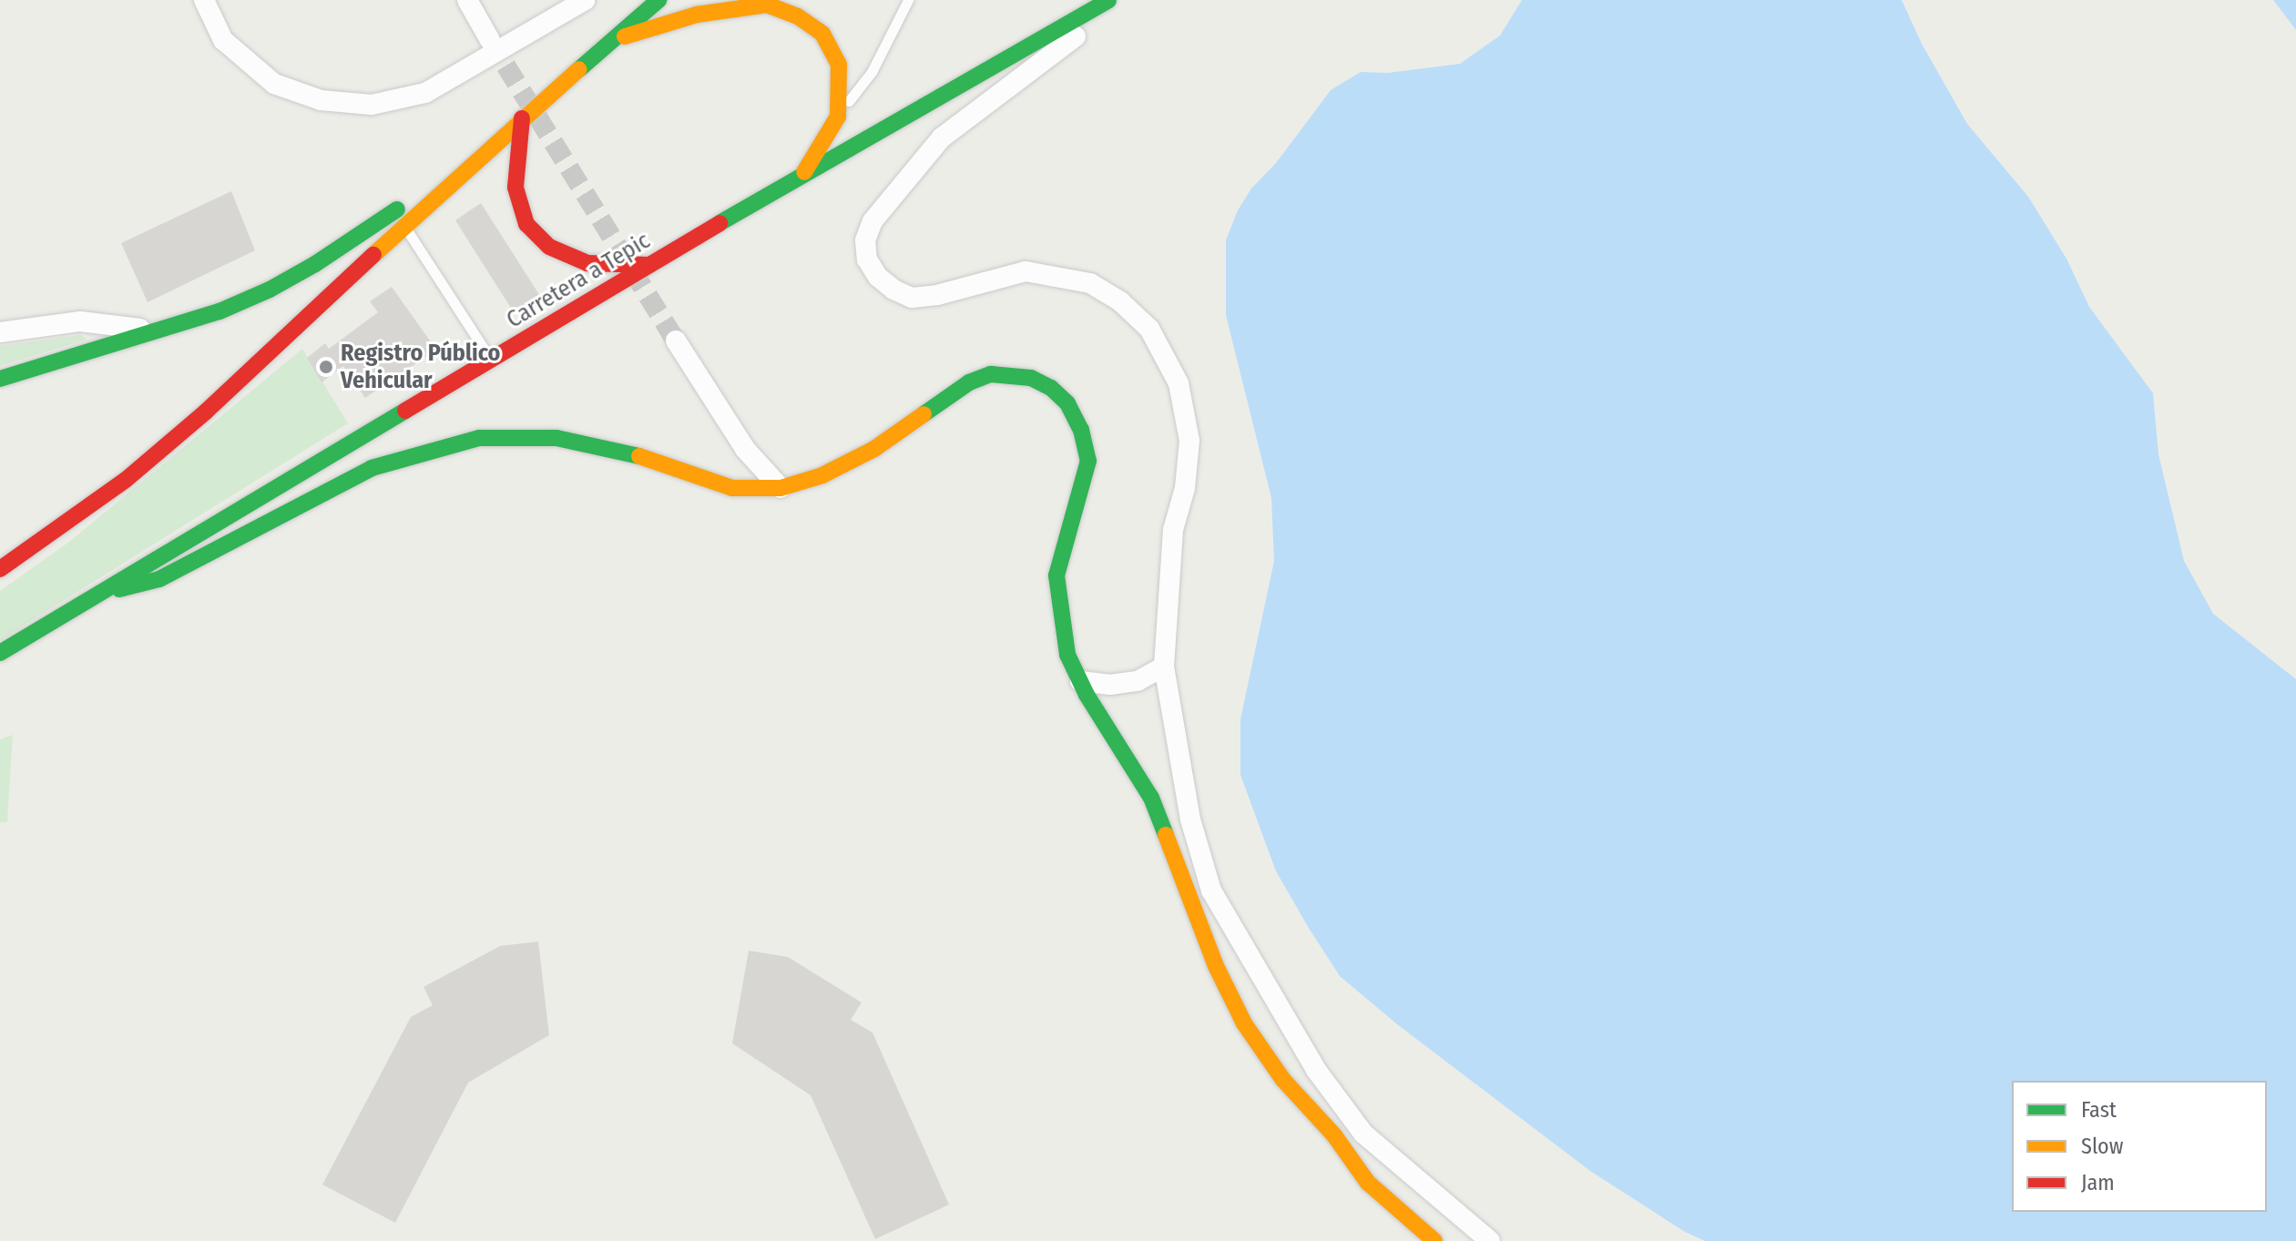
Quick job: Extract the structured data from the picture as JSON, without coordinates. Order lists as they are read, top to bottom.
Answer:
{
  "streets": {
    "main road": ["Carretera a Tepic"]
  },
  "places": ["Registro Público Vehicular"],
  "legend": ["Fast", "Slow", "Jam"]
}
